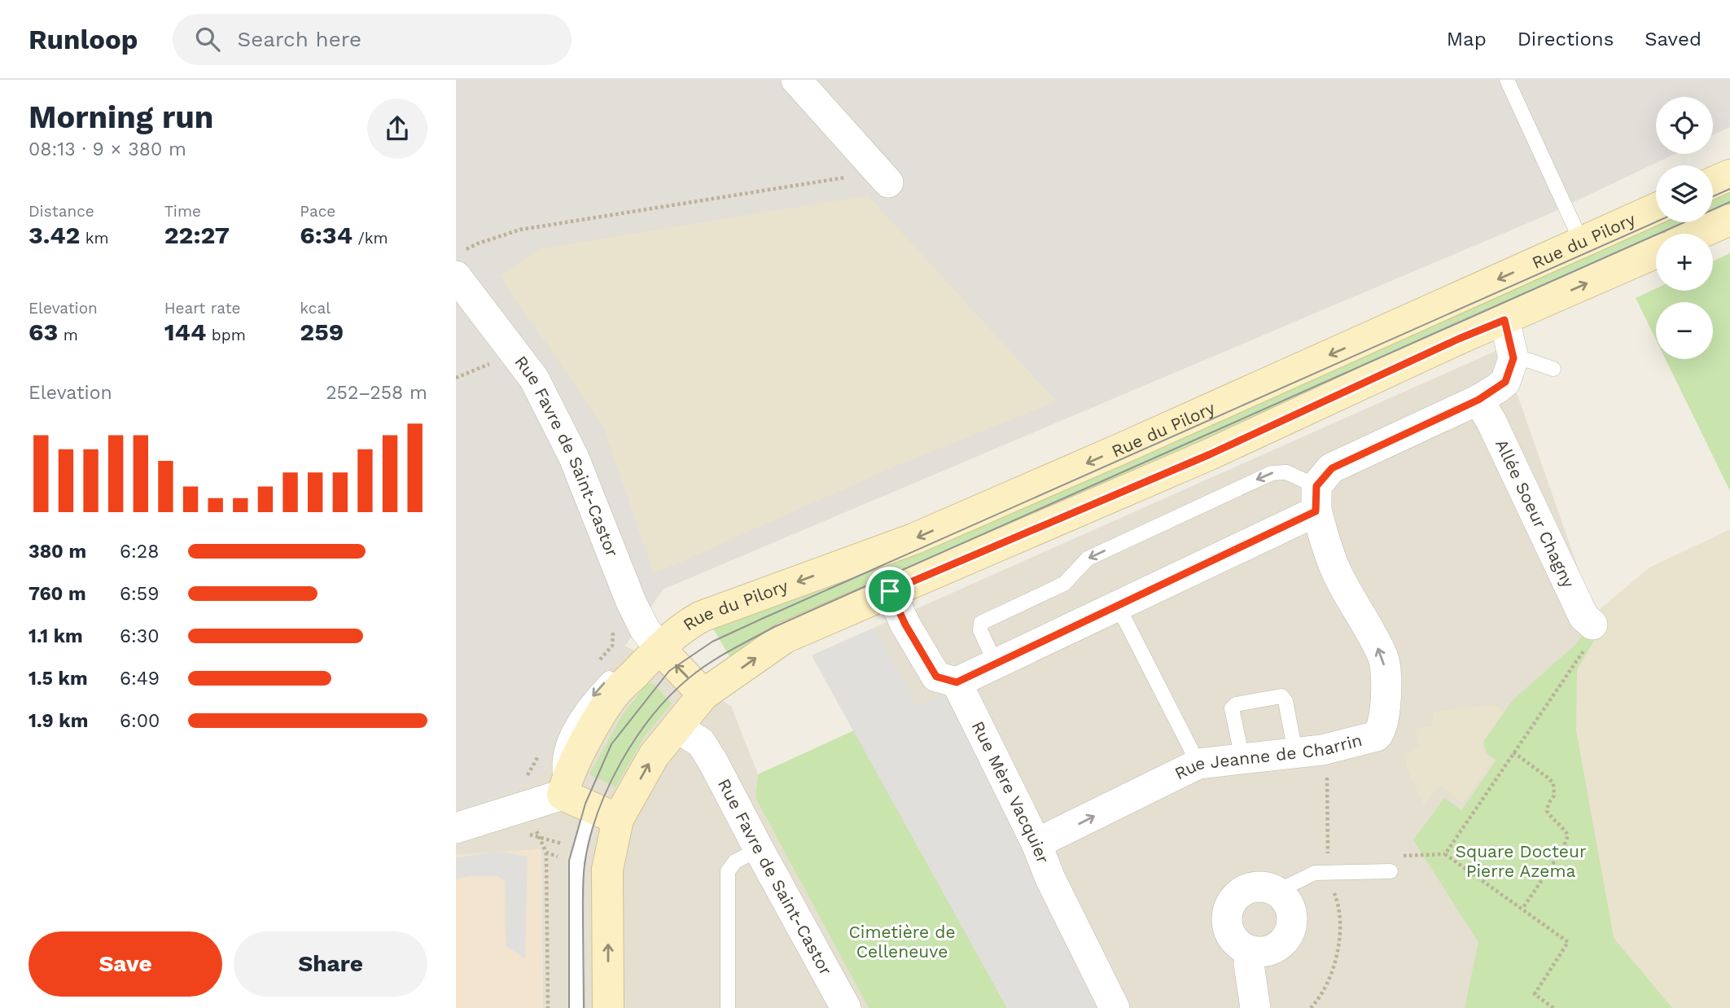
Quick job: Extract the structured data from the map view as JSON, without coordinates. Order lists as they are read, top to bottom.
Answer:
{
  "streets": {
    "main road": ["Rue du Pilory"],
    "street": [
      "Rue Favre de Saint-Castor",
      "Allée Soeur Chagny",
      "Rue Jeanne de Charrin",
      "Rue Mère Vacquier"
    ]
  },
  "crossings": [
    ["Rue du Pilory", "Rue Favre de Saint-Castor"],
    ["Rue Jeanne de Charrin", "Rue Mère Vacquier"]
  ],
  "parks": ["Square Docteur Pierre Azema", "Cimetière de Celleneuve"],
  "page": {
    "header": "Runloop",
    "search": "Search here",
    "nav": ["Map", "Directions", "Saved"],
    "heading": ["Morning run", "08:13 · 9 × 380 m"],
    "map_buttons": ["+", "−"],
    "stats": [
      ["Distance", "3.42 km"],
      ["Time", "22:27"],
      ["Pace", "6:34 /km"],
      ["Elevation", "63 m"],
      ["Heart rate", "144 bpm"],
      ["kcal", "259"]
    ],
    "chart": ["Elevation", "252–258 m"],
    "list": [
      {
        "name": "380 m",
        "note": "6:28"
      },
      {
        "name": "760 m",
        "note": "6:59"
      },
      {
        "name": "1.1 km",
        "note": "6:30"
      },
      {
        "name": "1.5 km",
        "note": "6:49"
      },
      {
        "name": "1.9 km",
        "note": "6:00"
      }
    ],
    "buttons": ["Save", "Share"]
  }
}
